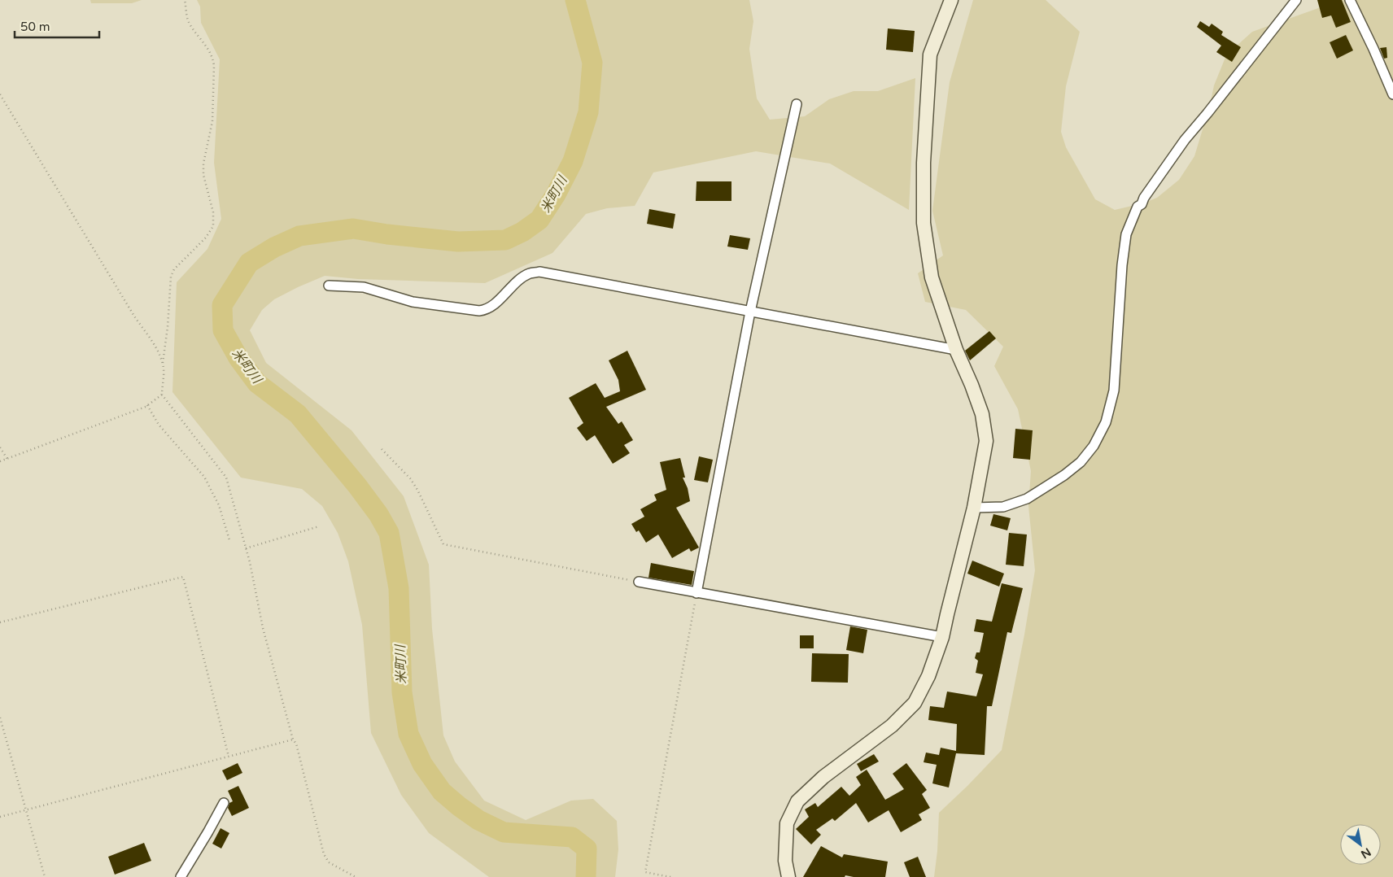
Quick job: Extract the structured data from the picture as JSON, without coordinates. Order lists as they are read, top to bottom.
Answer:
{
  "water": ["米町川"],
  "scale_bar": "50 m",
  "north": "bottom right"
}
